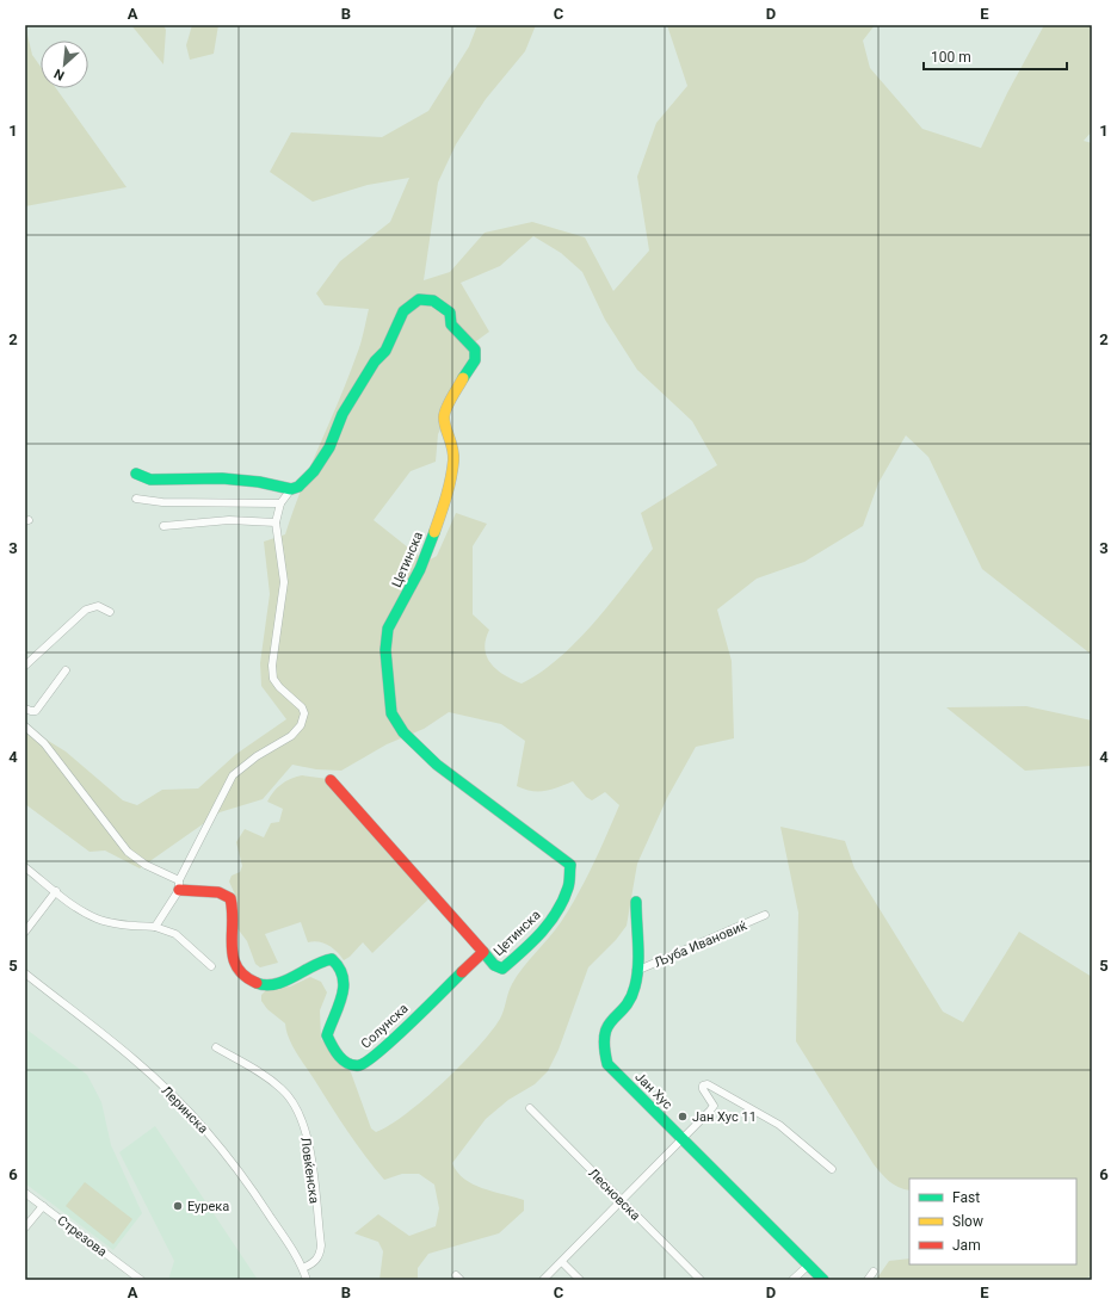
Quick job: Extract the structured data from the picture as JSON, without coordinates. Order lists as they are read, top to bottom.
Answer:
{
  "streets": {
    "street": [
      "Цетинска",
      "Љуба Ивановиќ",
      "Солунска",
      "Јан Хус",
      "Леринска",
      "Ловќенска",
      "Лесновска",
      "Стрезова"
    ]
  },
  "crossings": [
    ["Цетинска", "Солунска"],
    ["Љуба Ивановиќ", "Јан Хус"],
    ["Леринска", "Ловќенска"]
  ],
  "places": ["Јан Хус 11", "Еурека"],
  "legend": ["Fast", "Slow", "Jam"],
  "scale_bar": "100 m",
  "north": "bottom left",
  "grid": {
    "columns": [
      "A",
      "B",
      "C",
      "D",
      "E"
    ],
    "rows": [
      "1",
      "2",
      "3",
      "4",
      "5",
      "6"
    ]
  }
}
